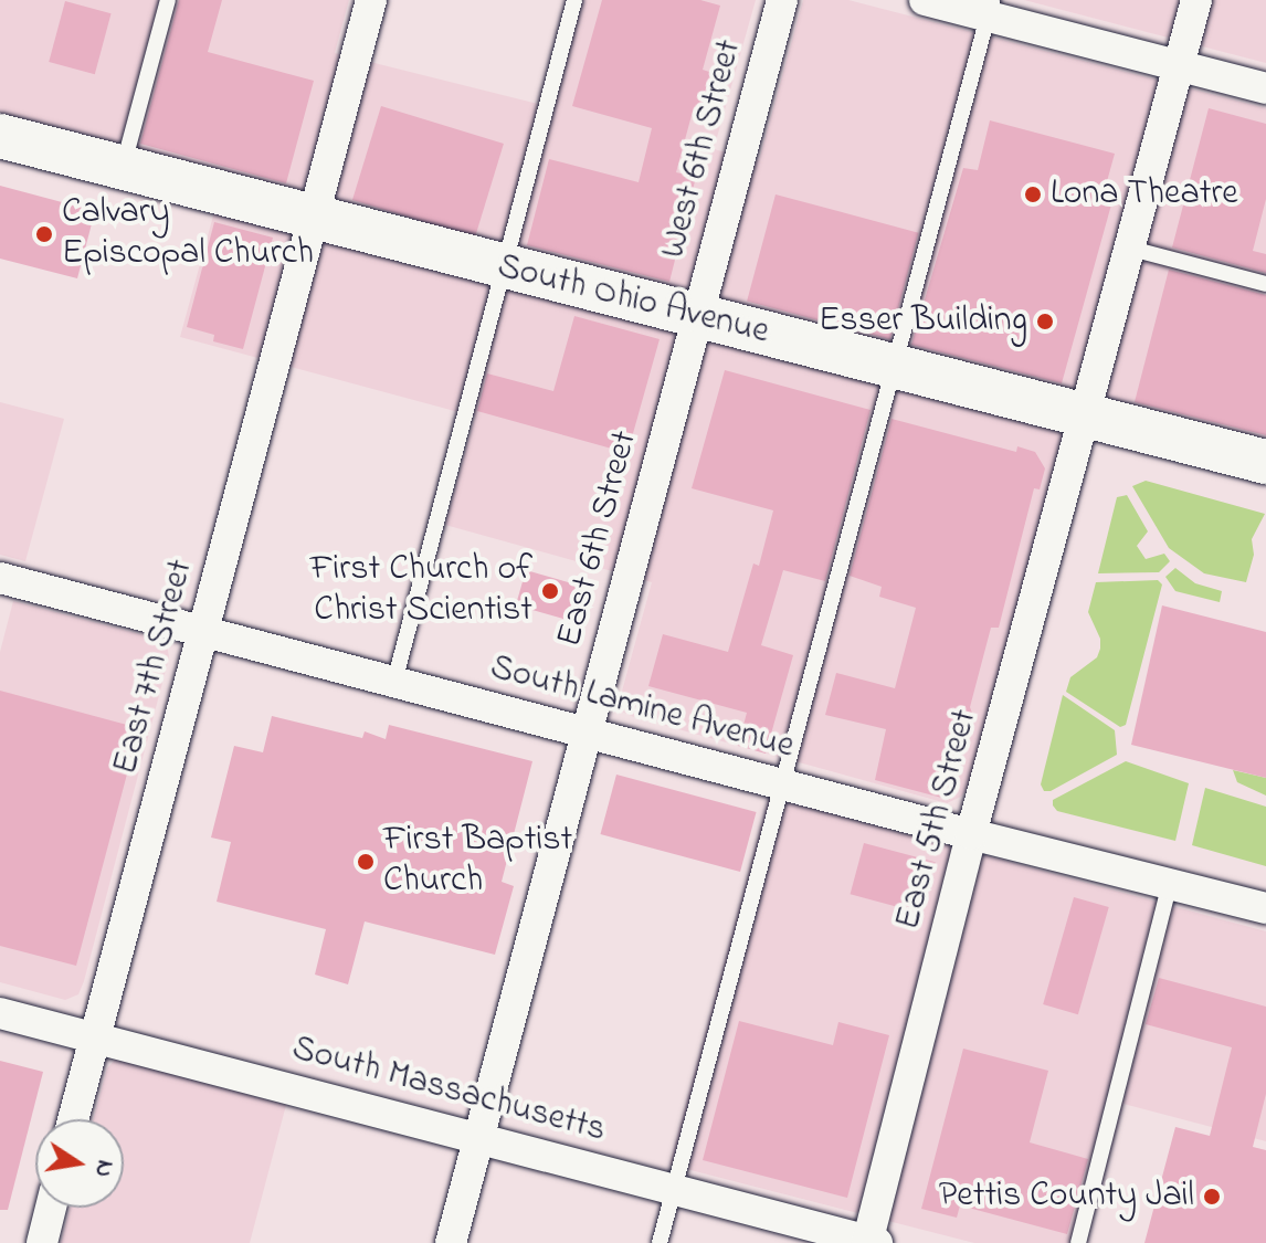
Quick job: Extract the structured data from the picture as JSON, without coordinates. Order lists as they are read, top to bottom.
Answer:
{
  "streets": {
    "main road": ["South Ohio Avenue"],
    "street": [
      "West 6th Street",
      "East 6th Street",
      "East 7th Street",
      "South Lamine Avenue",
      "East 5th Street",
      "South Massachusetts"
    ]
  },
  "crossings": [
    ["West 6th Street", "South Ohio Avenue"],
    ["West 6th Street", "East 6th Street"],
    ["South Ohio Avenue", "East 6th Street"],
    ["South Ohio Avenue", "East 7th Street"],
    ["South Ohio Avenue", "East 5th Street"],
    ["East 6th Street", "South Lamine Avenue"],
    ["East 6th Street", "South Massachusetts"],
    ["East 7th Street", "South Lamine Avenue"],
    ["East 7th Street", "South Massachusetts"],
    ["South Lamine Avenue", "East 5th Street"],
    ["East 5th Street", "South Massachusetts"]
  ],
  "places": [
    "Lona Theatre",
    "Calvary Episcopal Church",
    "Esser Building",
    "First Church of Christ Scientist",
    "First Baptist Church",
    "Pettis County Jail"
  ],
  "north": "right"
}
